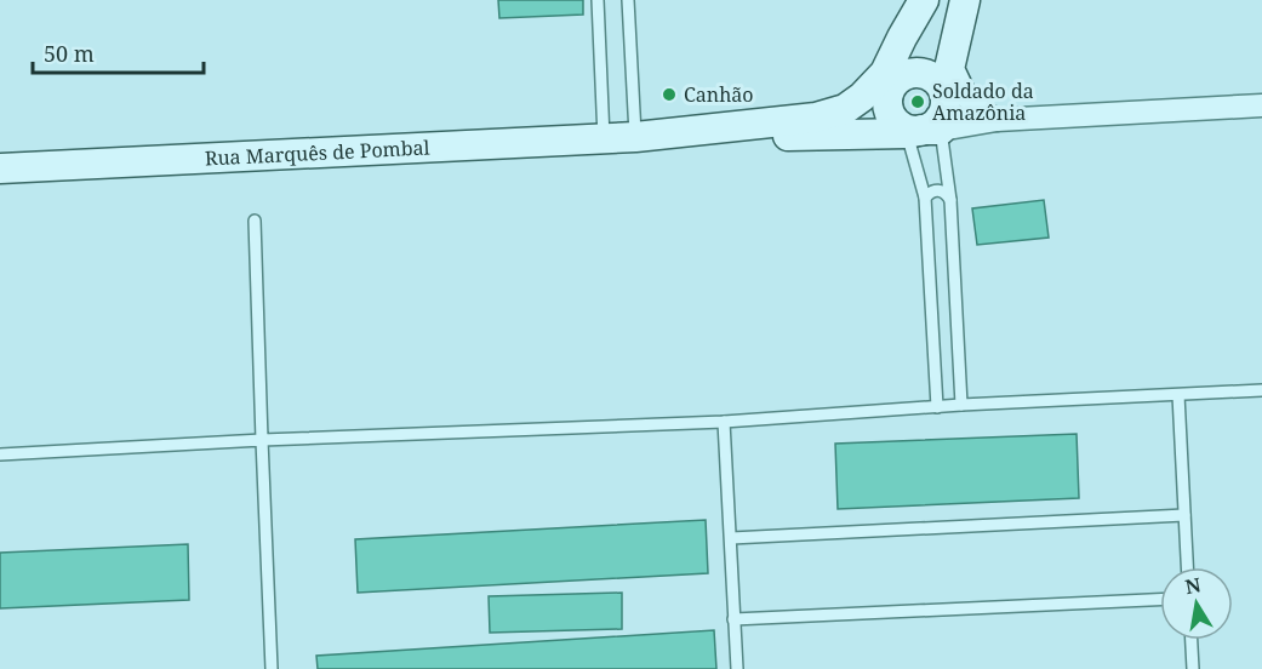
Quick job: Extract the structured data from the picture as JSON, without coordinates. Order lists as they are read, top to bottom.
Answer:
{
  "streets": {
    "street": ["Rua Marquês de Pombal"]
  },
  "places": ["Canhão", "Soldado da Amazônia"],
  "scale_bar": "50 m",
  "north": "top"
}
